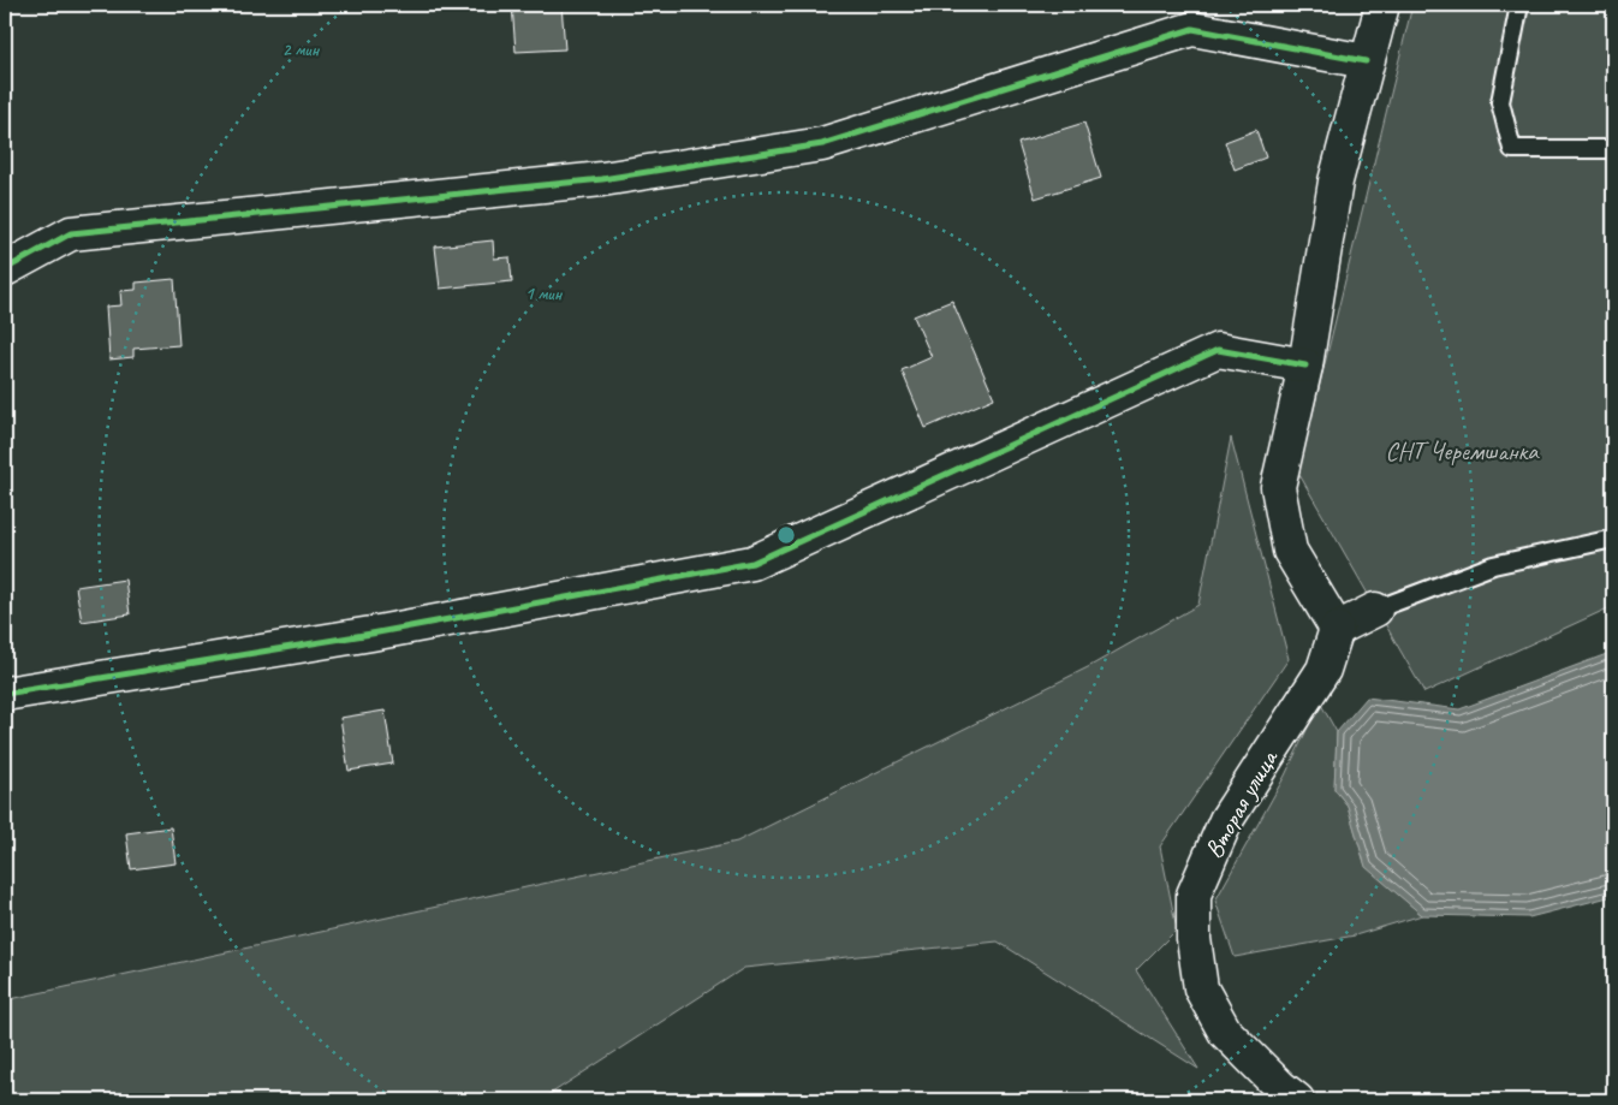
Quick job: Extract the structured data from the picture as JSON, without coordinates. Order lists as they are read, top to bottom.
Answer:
{
  "streets": {
    "street": ["Вторая улица"]
  },
  "parks": ["СНТ Черемшанка"],
  "rings": ["2 мин", "1 мин"]
}
